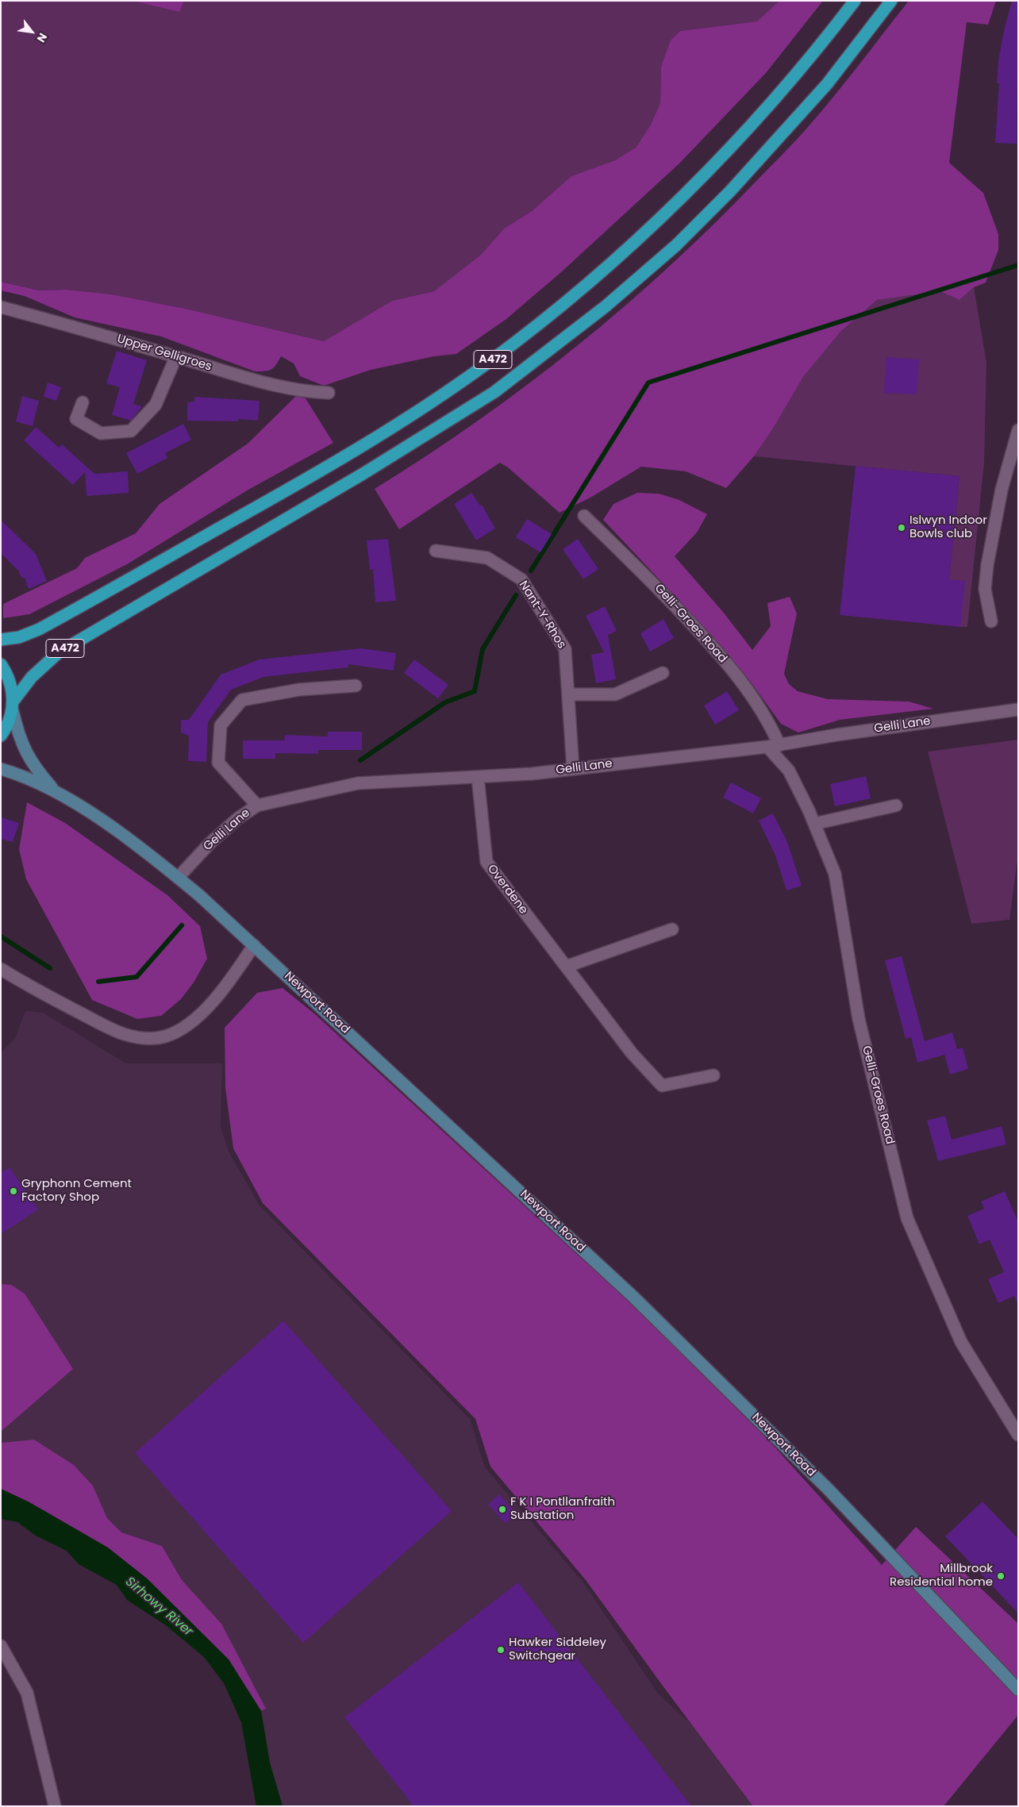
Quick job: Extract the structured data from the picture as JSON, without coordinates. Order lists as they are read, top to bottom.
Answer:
{
  "streets": {
    "main road": ["A472", "Newport Road"],
    "street": [
      "Upper Gelligroes",
      "Nant-Y-Rhos",
      "Gelli-Groes Road",
      "Gelli Lane",
      "Overdene"
    ]
  },
  "crossings": [
    ["A472", "Newport Road"],
    ["Nant-Y-Rhos", "Gelli Lane"],
    ["Gelli-Groes Road", "Gelli Lane"],
    ["Gelli Lane", "Overdene"],
    ["Gelli Lane", "Newport Road"]
  ],
  "water": ["Sirhowy River"],
  "places": [
    "Islwyn Indoor Bowls club",
    "Gryphonn Cement Factory Shop",
    "F K I Pontllanfraith Substation",
    "Millbrook Residential home",
    "Hawker Siddeley Switchgear"
  ],
  "north": "bottom right"
}
